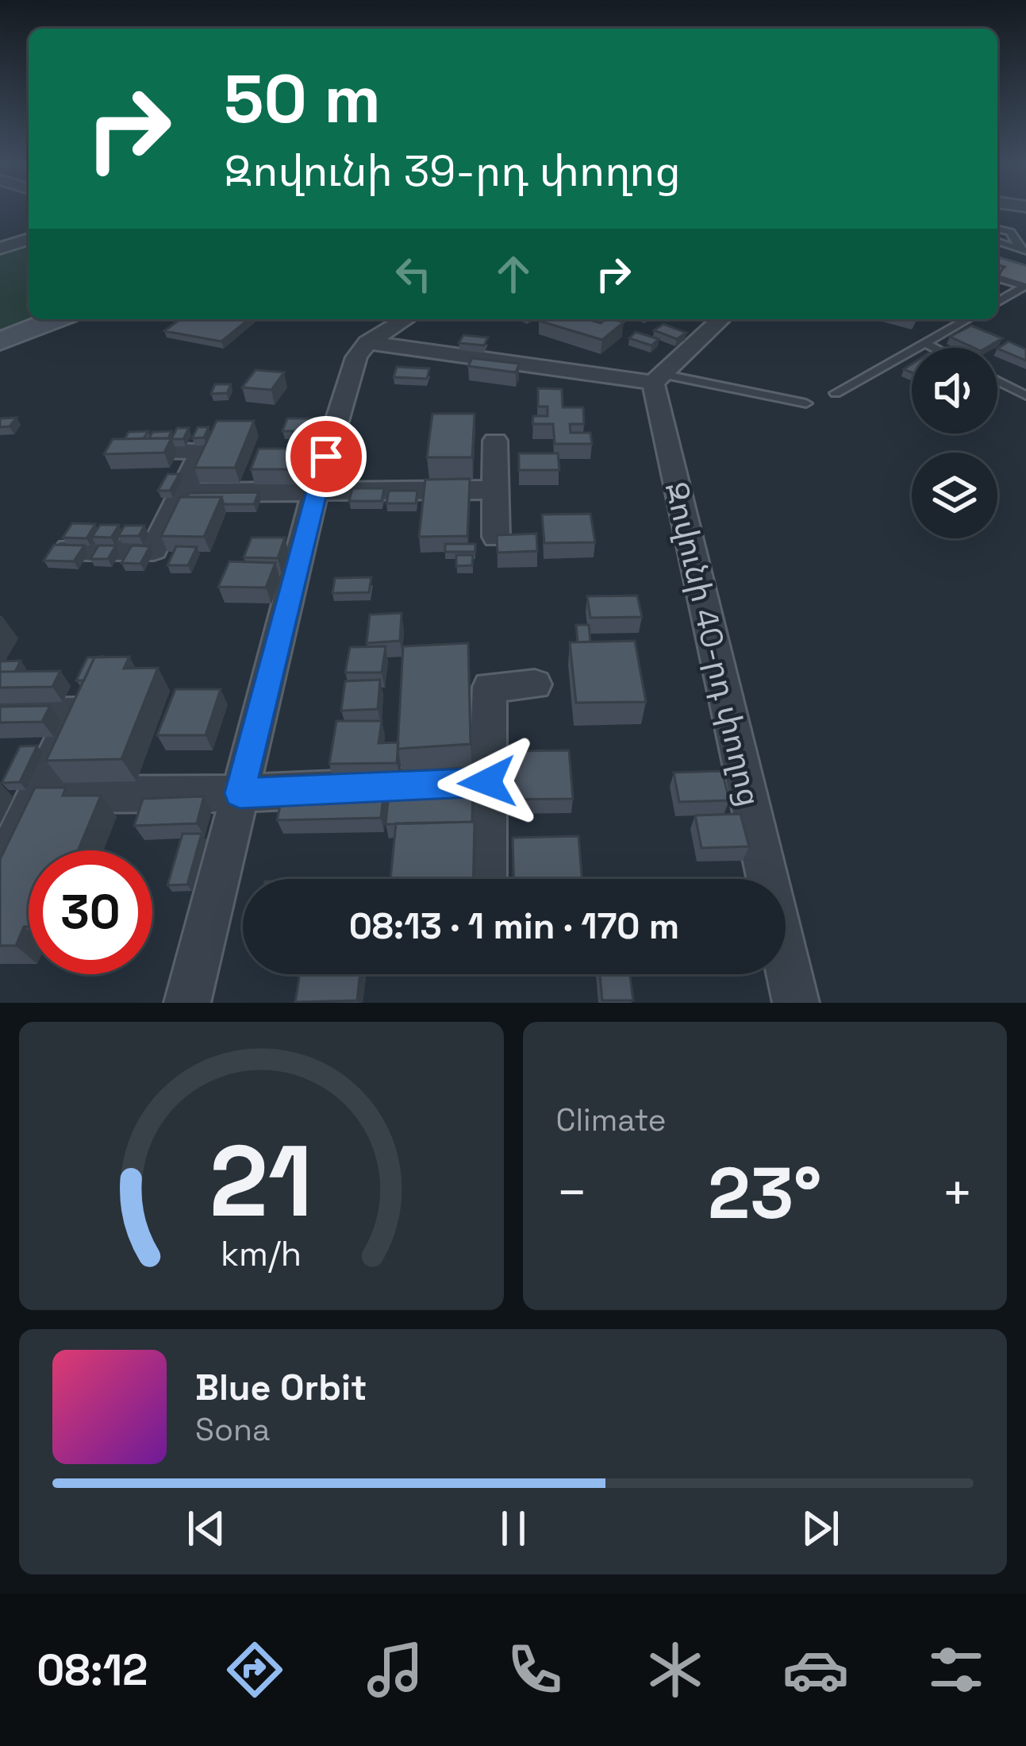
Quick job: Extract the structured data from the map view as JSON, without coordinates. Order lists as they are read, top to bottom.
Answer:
{
  "streets": {
    "street": ["Զովունի 40-րդ փողոց"]
  },
  "page": {
    "turn": ["50 m", "Զովունի 39-րդ փողոց"],
    "limit": "30",
    "trip": "08:13 · 1 min · 170 m",
    "tile": "Climate",
    "heat": ["−", "23°", "+"],
    "song": ["Blue Orbit", "Sona"],
    "tabs": "08:12",
    "gauge": ["21", "km/h"]
  }
}
